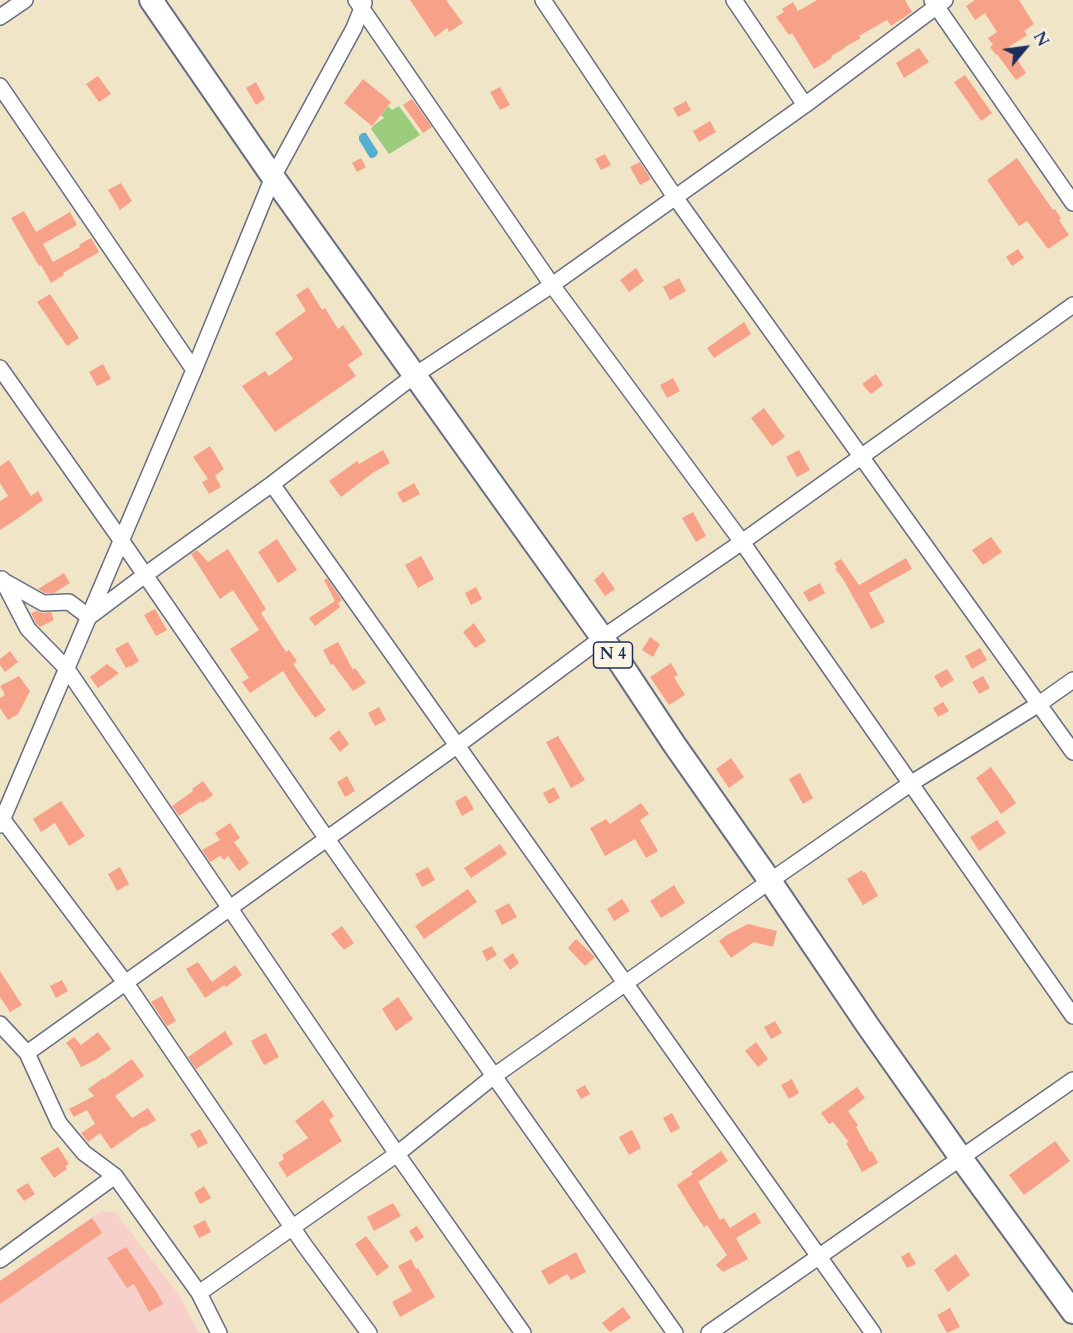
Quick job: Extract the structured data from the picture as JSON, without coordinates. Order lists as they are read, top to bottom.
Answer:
{
  "streets": {
    "highway": ["N 4"]
  },
  "north": "top right"
}
